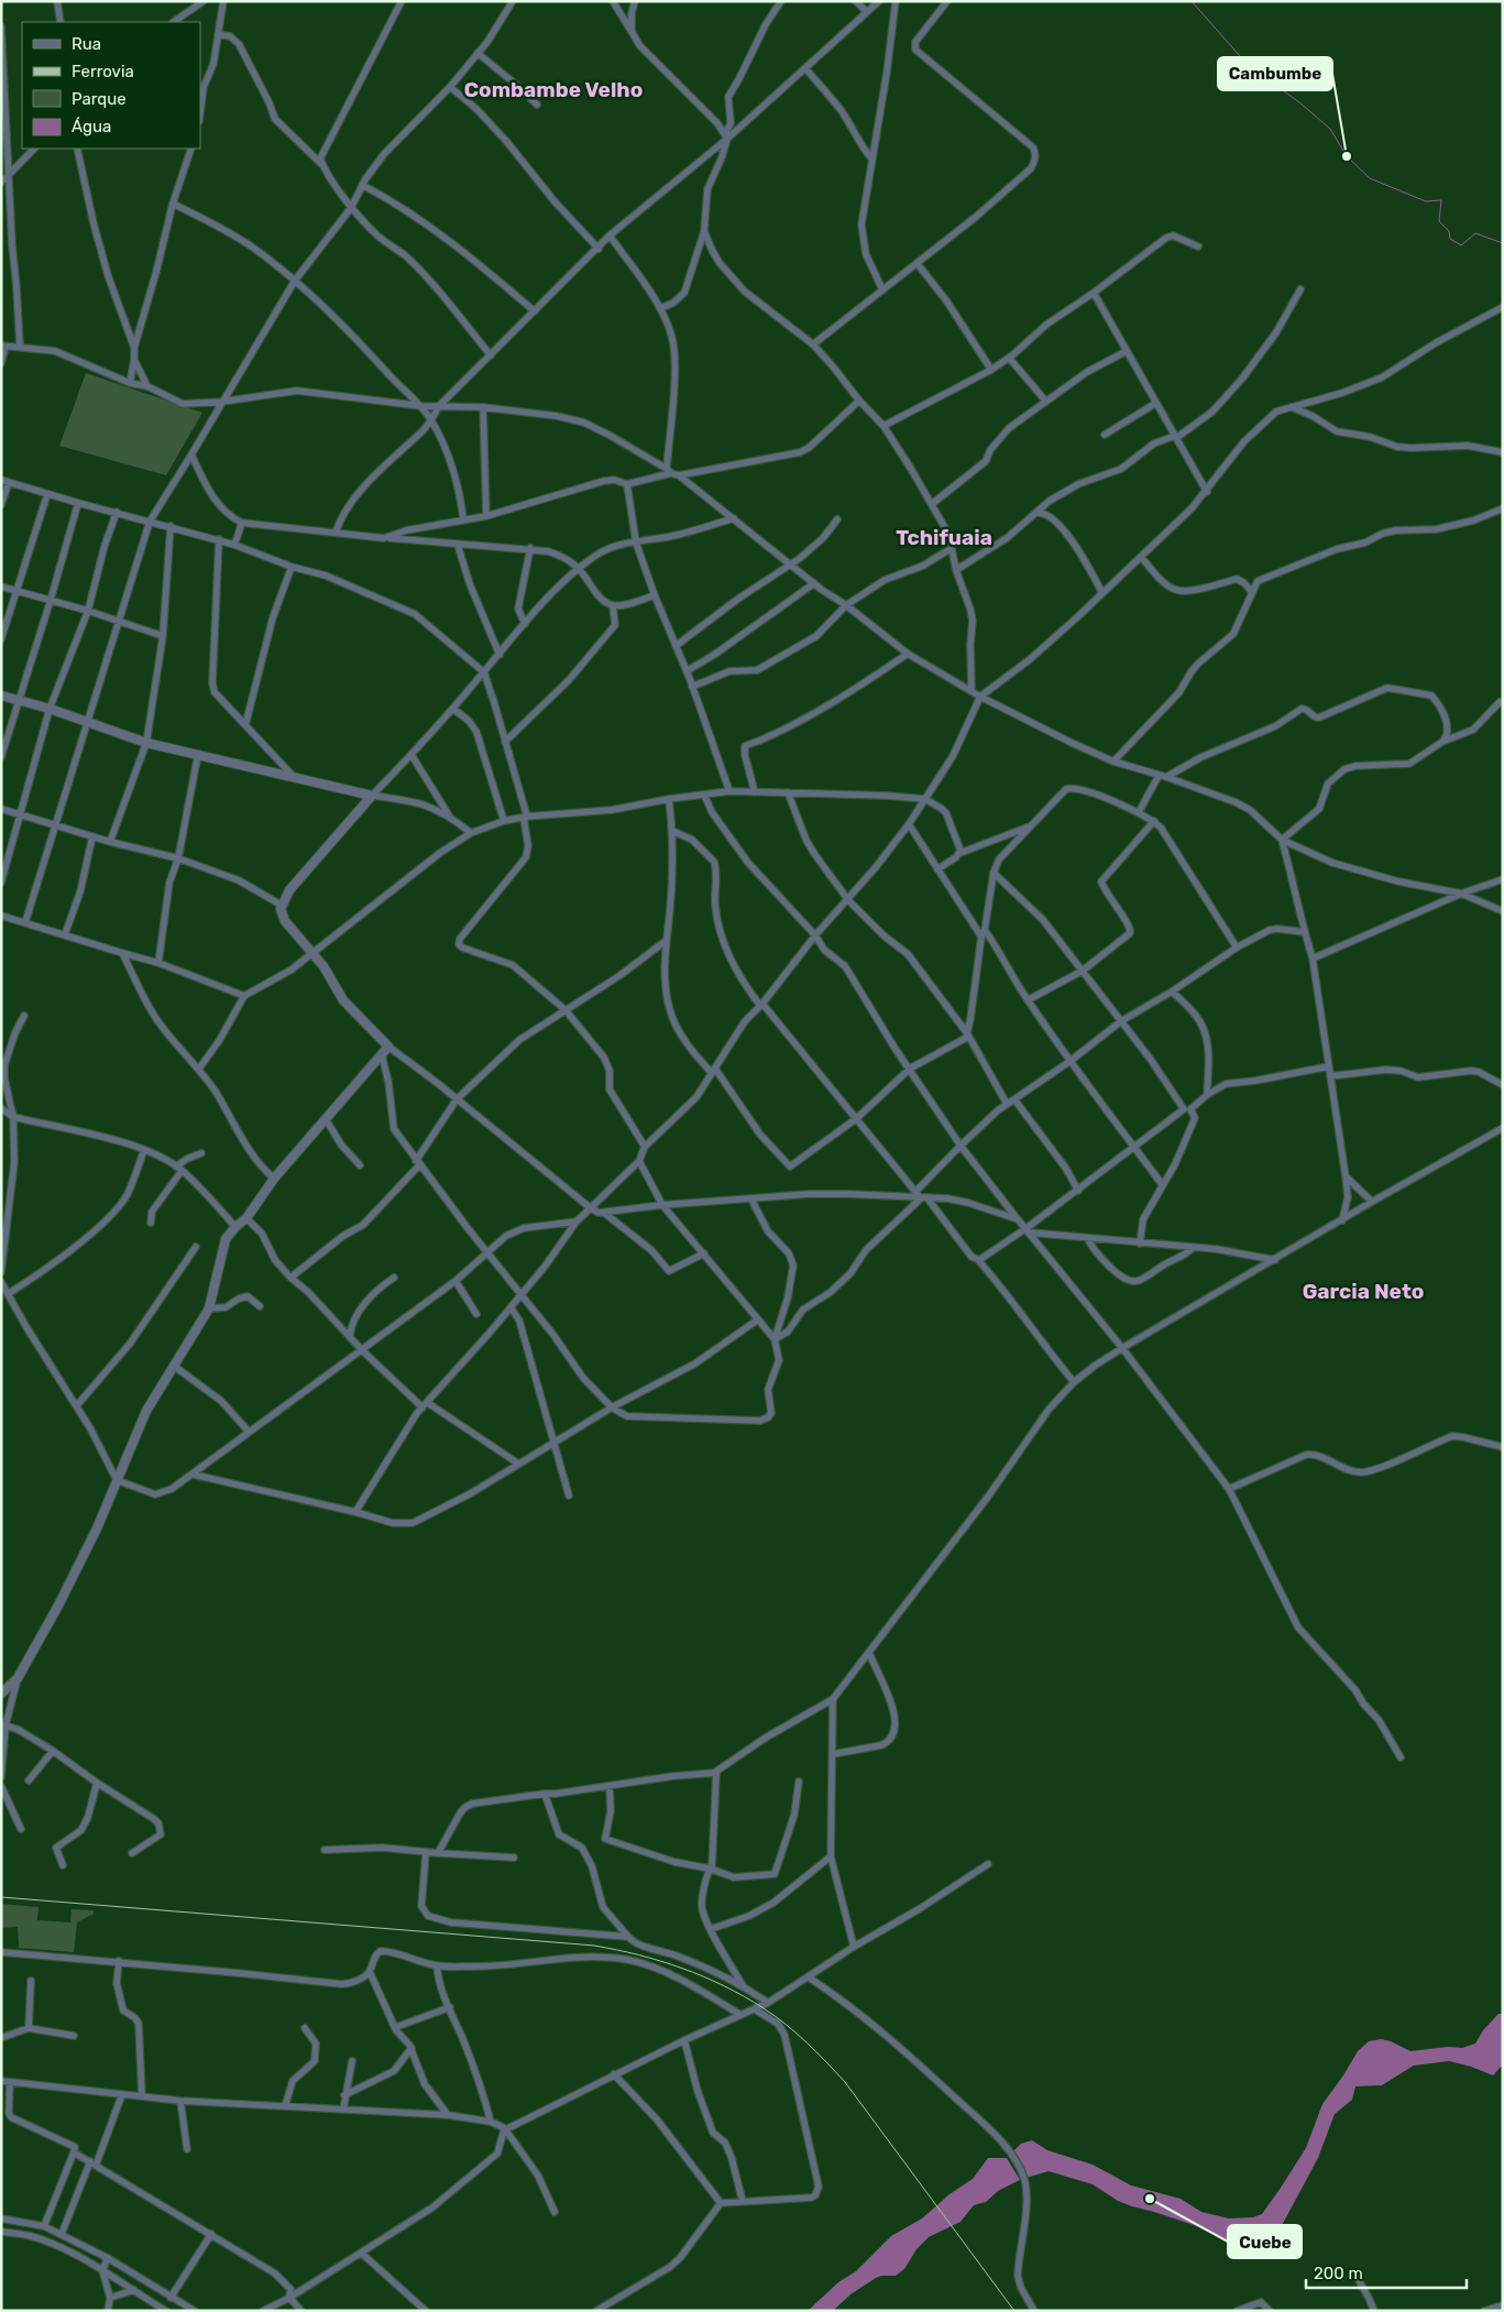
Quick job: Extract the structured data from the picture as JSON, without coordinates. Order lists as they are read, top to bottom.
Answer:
{
  "districts": ["Combambe Velho", "Tchifuaia", "Garcia Neto"],
  "places": ["Cambumbe", "Cuebe"],
  "legend": [
    "Rua",
    "Ferrovia",
    "Parque",
    "Água"
  ],
  "scale_bar": "200 m"
}
